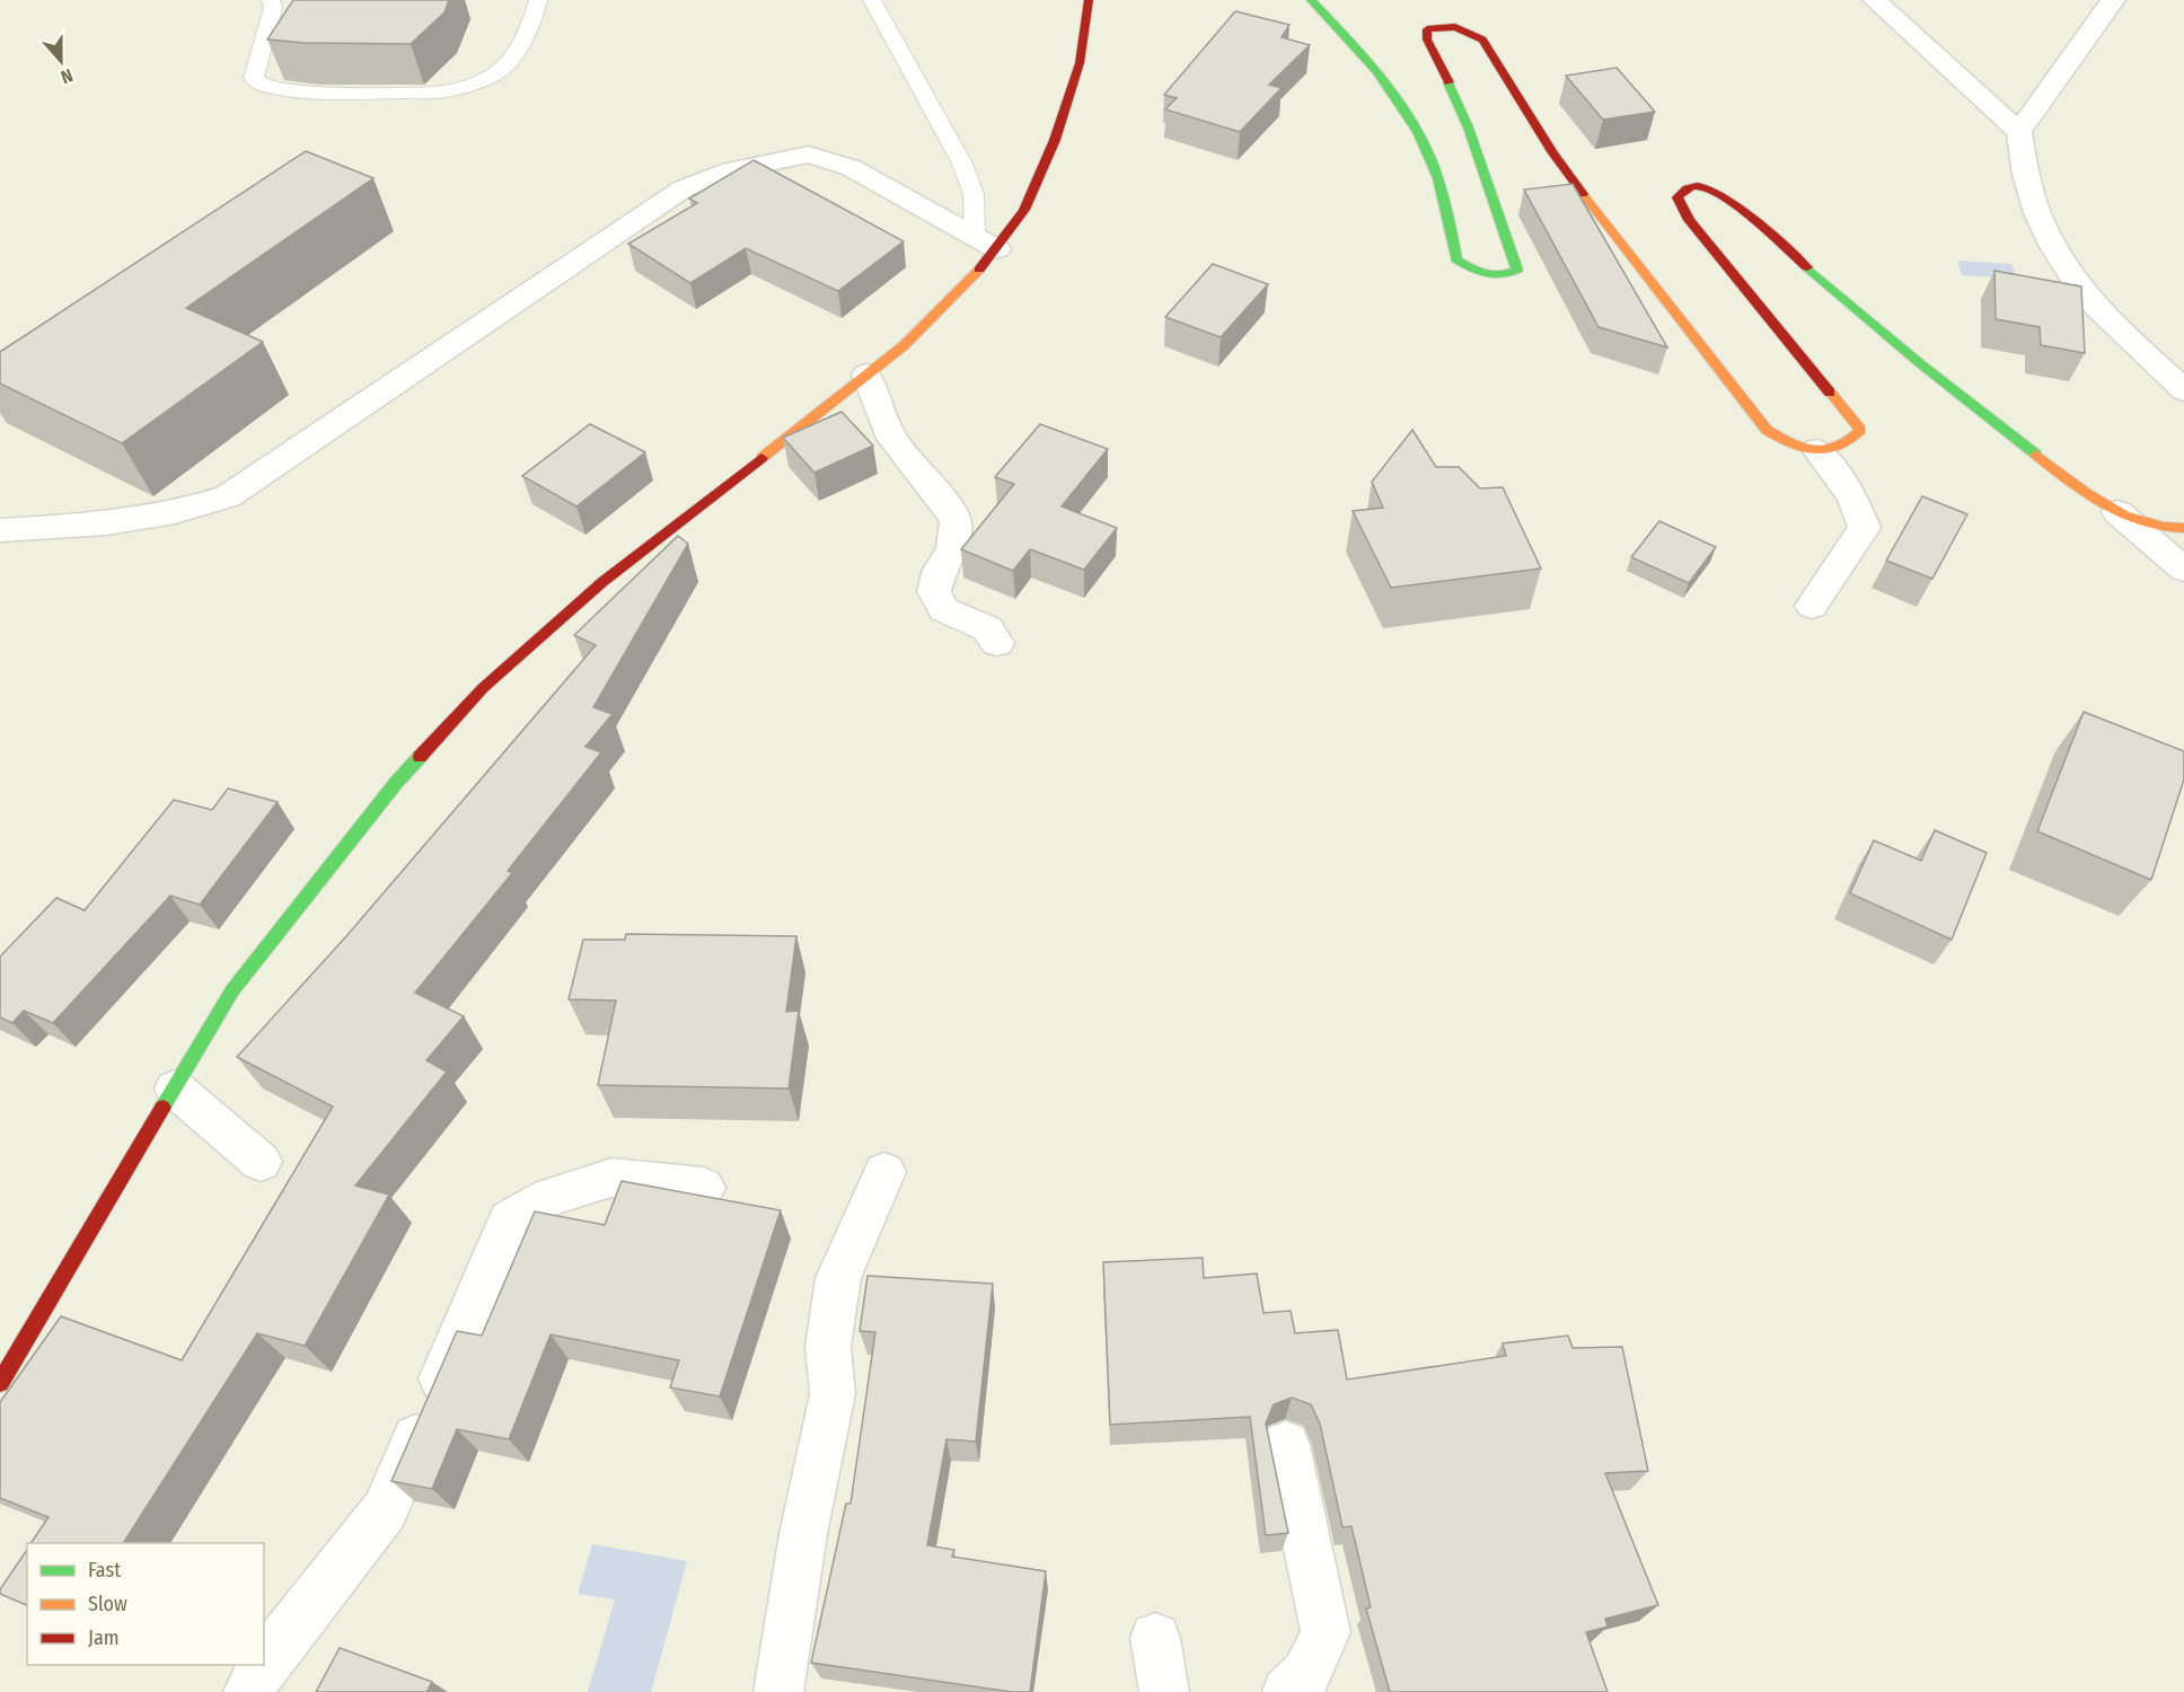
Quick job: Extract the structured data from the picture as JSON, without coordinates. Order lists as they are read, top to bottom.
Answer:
{
  "legend": ["Fast", "Slow", "Jam"],
  "north": "bottom"
}
